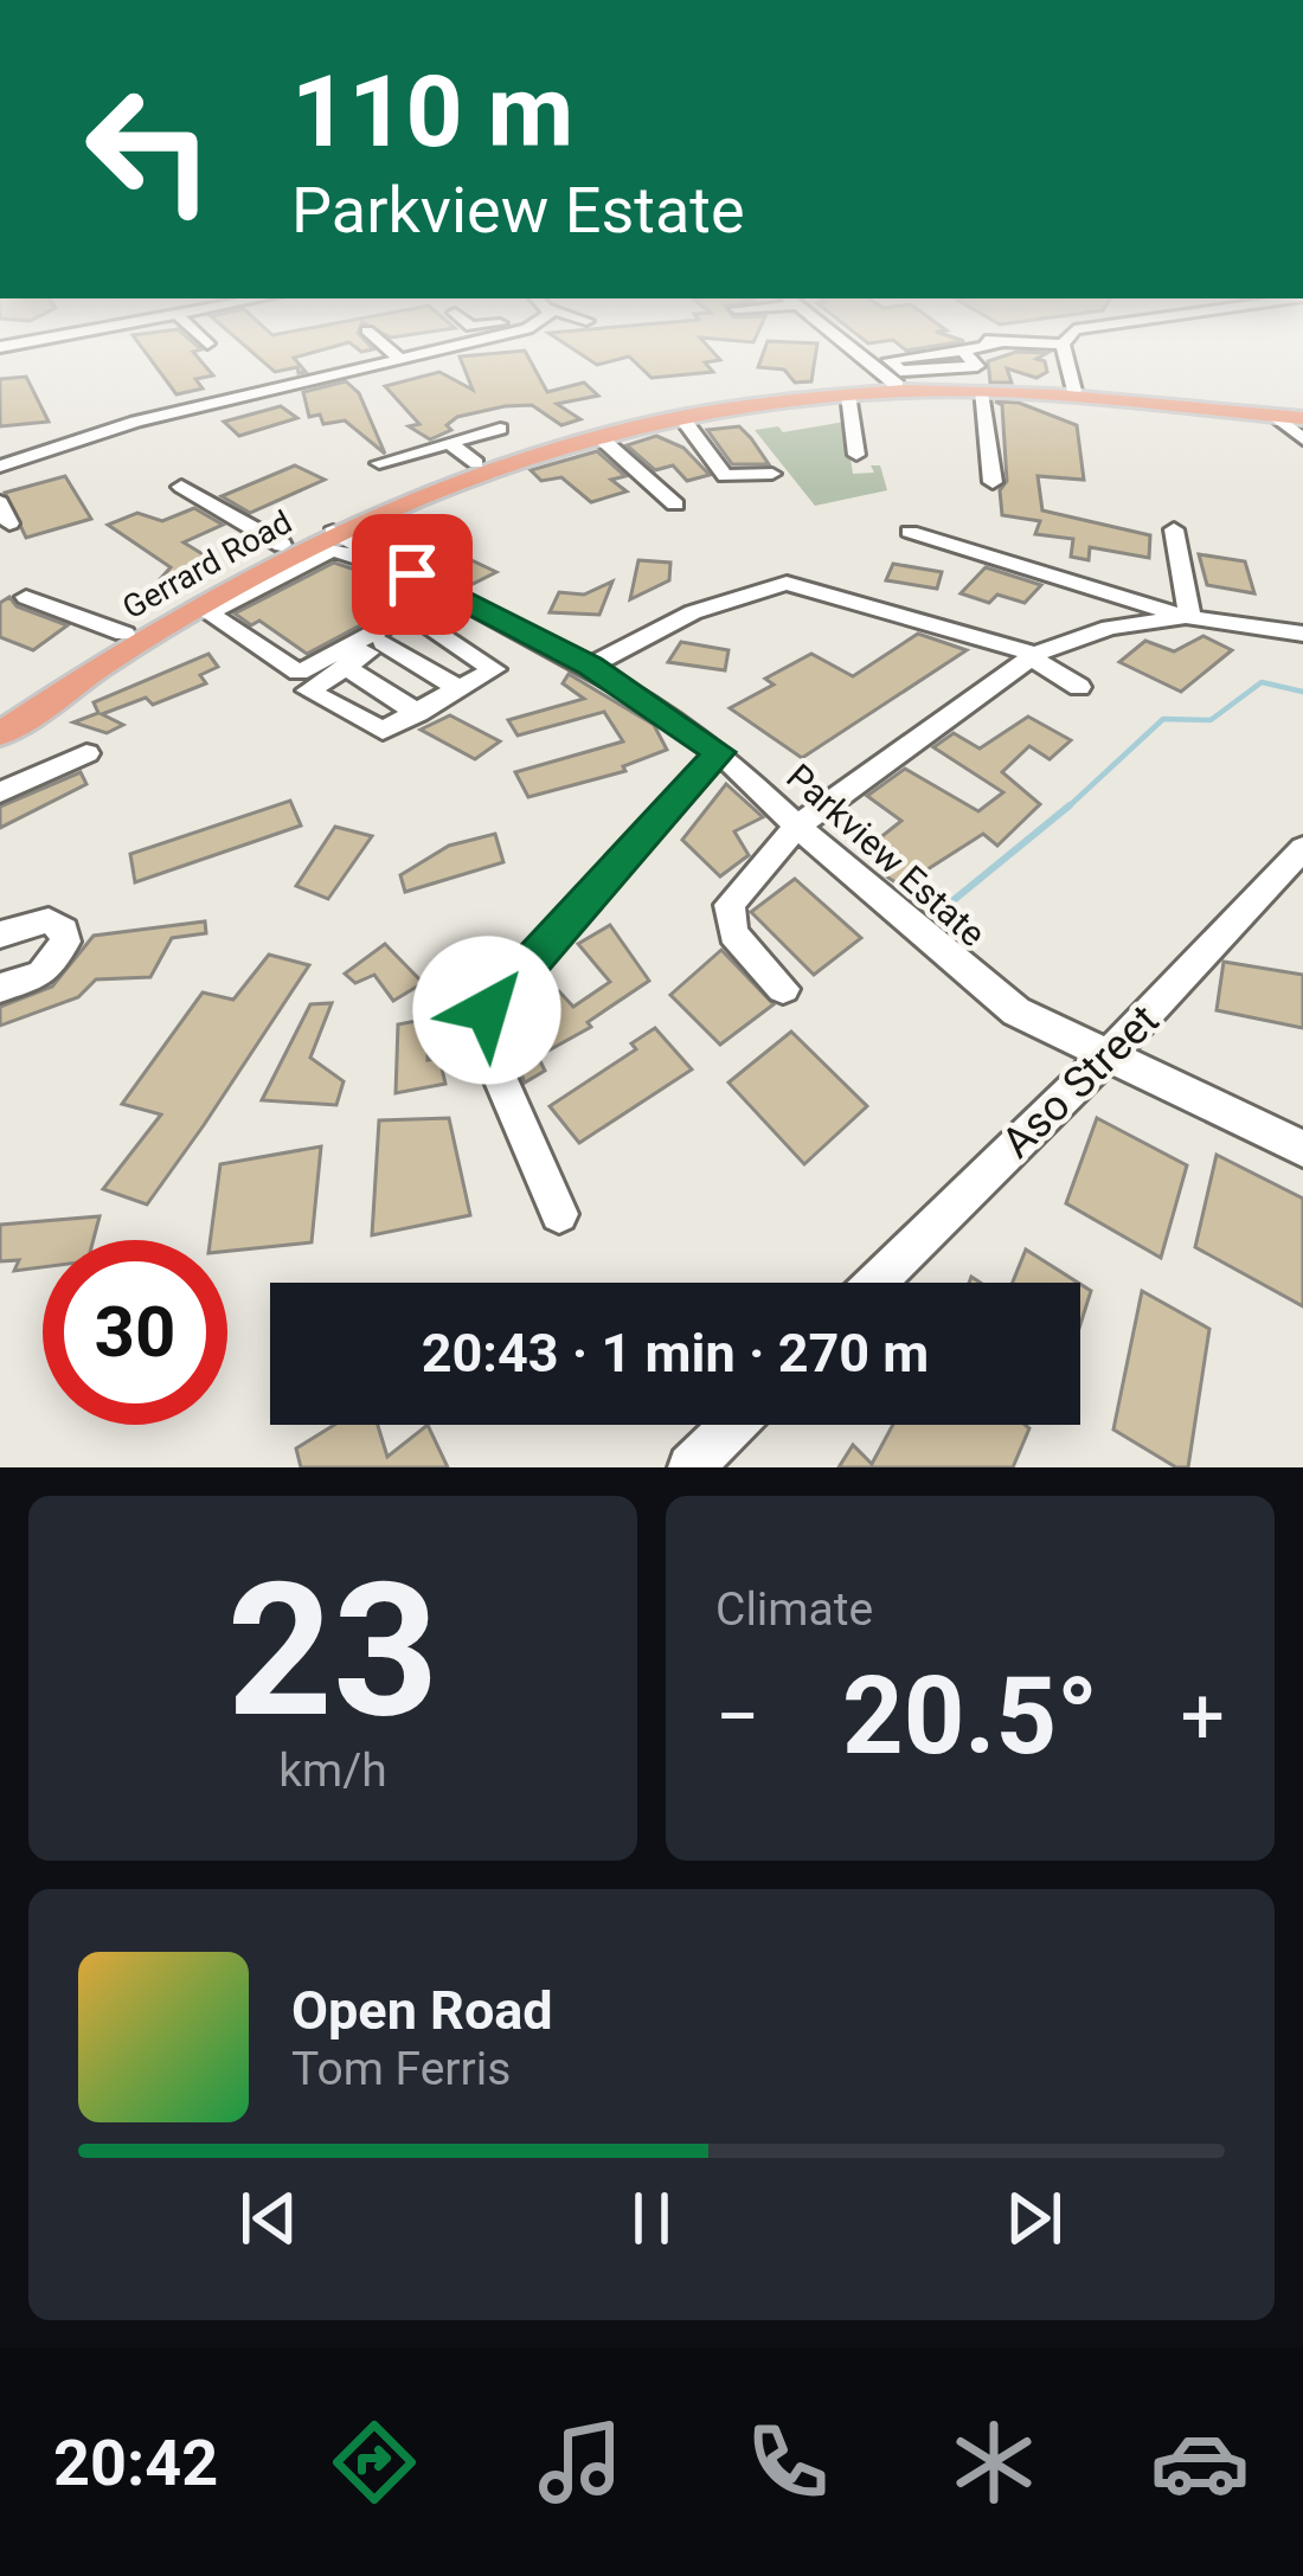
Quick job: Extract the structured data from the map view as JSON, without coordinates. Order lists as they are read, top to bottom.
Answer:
{
  "streets": {
    "main road": ["Gerrard Road"],
    "street": ["Parkview Estate", "Aso Street"]
  },
  "crossings": [
    ["Gerrard Road", "Parkview Estate"],
    ["Parkview Estate", "Aso Street"]
  ],
  "page": {
    "turn": ["110 m", "Parkview Estate"],
    "limit": "30",
    "trip": "20:43 · 1 min · 270 m",
    "tile": [
      ["23", "km/h"],
      "Climate"
    ],
    "heat": ["−", "20.5°", "+"],
    "song": ["Open Road", "Tom Ferris"],
    "tabs": "20:42"
  }
}
